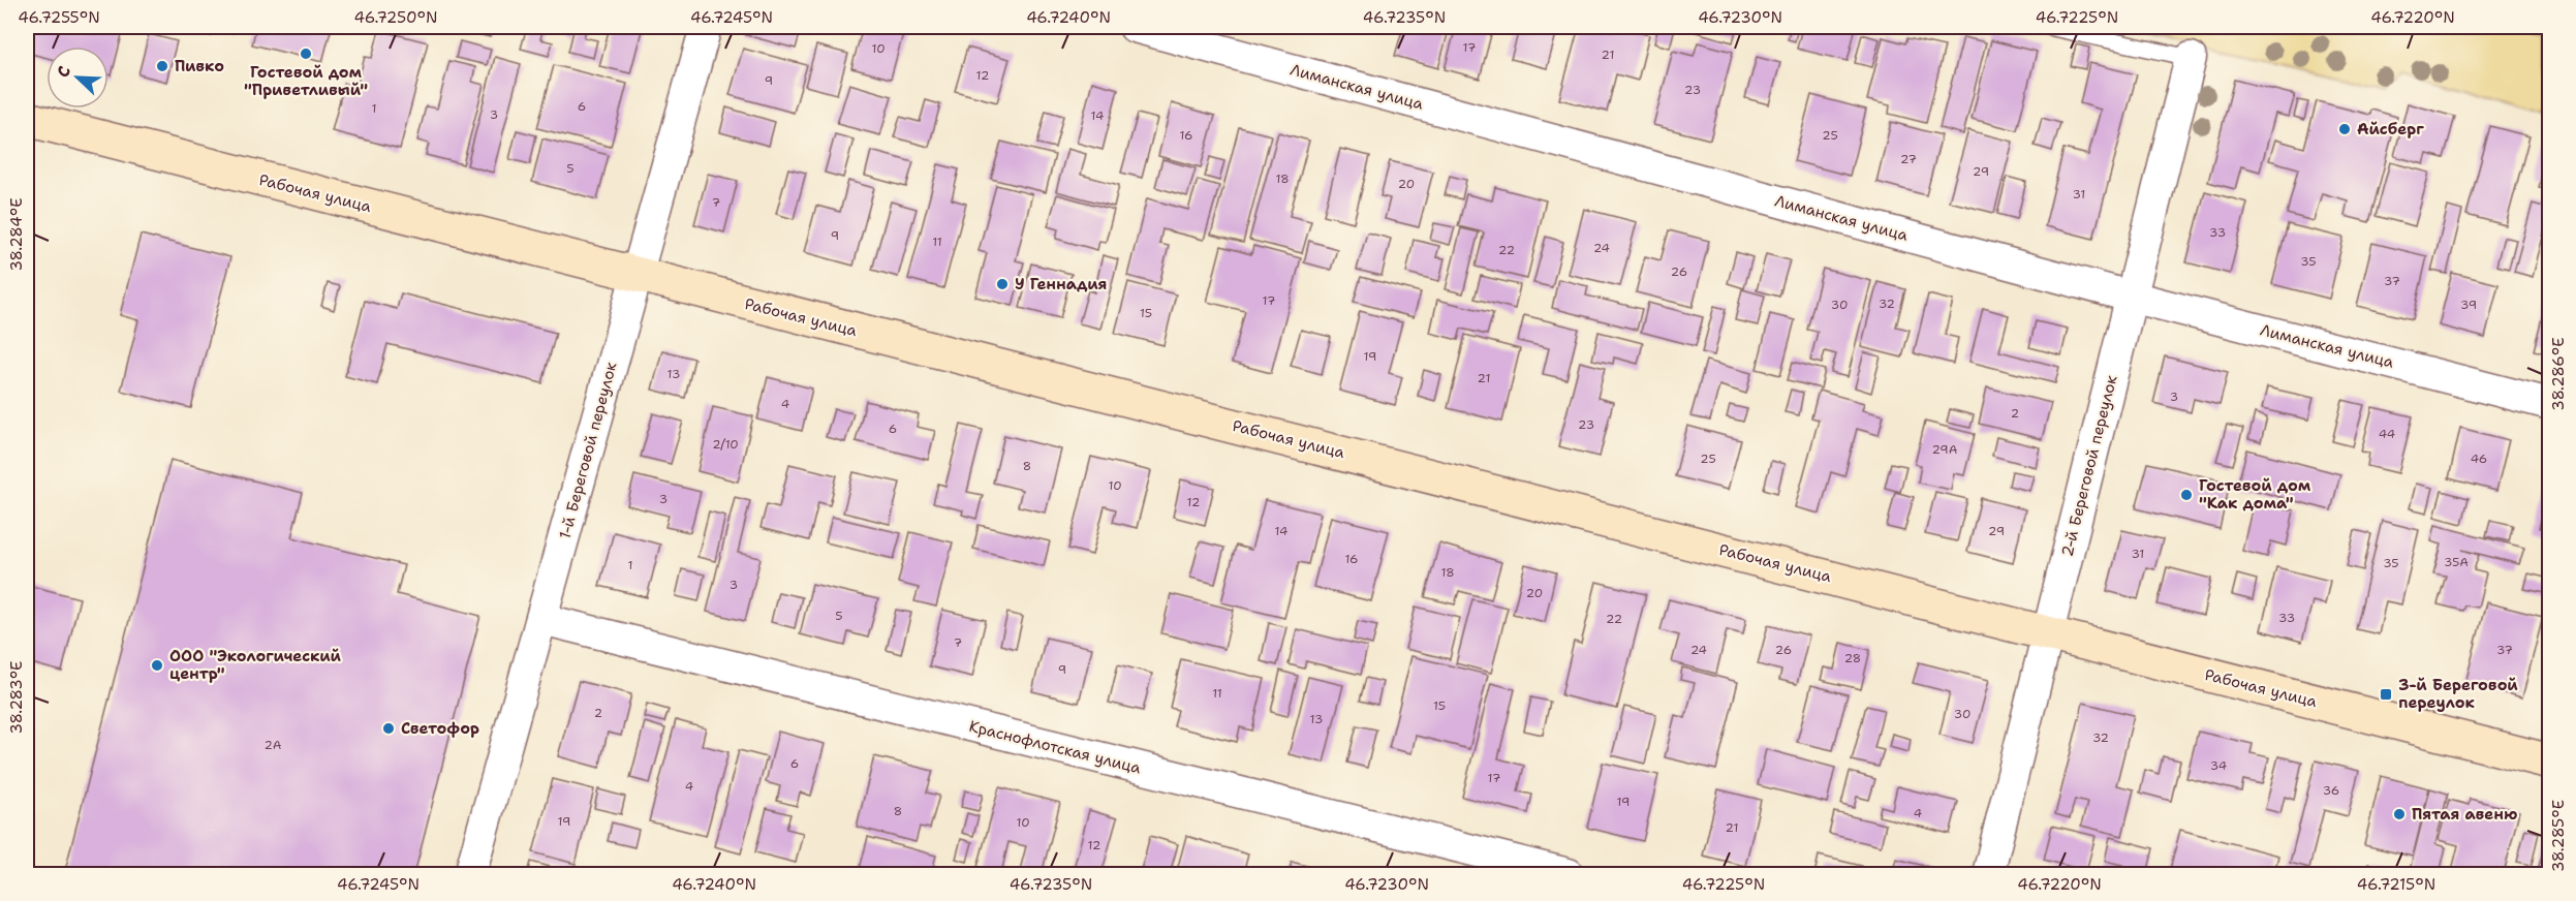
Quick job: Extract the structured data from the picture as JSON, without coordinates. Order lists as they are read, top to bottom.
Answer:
{
  "streets": {
    "street": [
      "Лиманская улица",
      "Рабочая улица",
      "1-й Береговой переулок",
      "2-й Береговой переулок",
      "Краснофлотская улица"
    ]
  },
  "crossings": [
    ["Лиманская улица", "2-й Береговой переулок"],
    ["Рабочая улица", "1-й Береговой переулок"],
    ["Рабочая улица", "2-й Береговой переулок"],
    ["1-й Береговой переулок", "Краснофлотская улица"]
  ],
  "places": {
    "other": [
      "Гостевой дом \"Приветливый\"",
      "Пивко",
      "Айсберг",
      "У Геннадия",
      "Гостевой дом \"Как дома\"",
      "ООО \"Экологический центр\"",
      "Светофор",
      "Пятая авеню"
    ],
    "transit": ["3-й Береговой переулок"]
  },
  "house_numbers": [
    "17",
    "10",
    "21",
    "12",
    "9",
    "23",
    "6",
    "1",
    "3",
    "14",
    "16",
    "25",
    "27",
    "5",
    "29",
    "18",
    "20",
    "31",
    "7",
    "33",
    "9",
    "11",
    "24",
    "22",
    "35",
    "26",
    "37",
    "17",
    "32",
    "30",
    "39",
    "15",
    "19",
    "13",
    "21",
    "3",
    "4",
    "2",
    "23",
    "6",
    "44",
    "2/10",
    "29А",
    "25",
    "46",
    "8",
    "10",
    "3",
    "12",
    "14",
    "29",
    "31",
    "16",
    "35А",
    "35",
    "1",
    "18",
    "3",
    "20",
    "5",
    "33",
    "22",
    "7",
    "24",
    "26",
    "37",
    "28",
    "9",
    "11",
    "15",
    "2",
    "30",
    "13",
    "32",
    "2А",
    "6",
    "34",
    "17",
    "4",
    "36",
    "19",
    "8",
    "4",
    "19",
    "10",
    "21",
    "12"
  ],
  "north": "top left",
  "coordinates": [
    "46.7255°N",
    "46.7250°N",
    "46.7245°N",
    "46.7240°N",
    "46.7235°N",
    "46.7230°N",
    "46.7225°N",
    "46.7220°N",
    "38.284°E",
    "38.286°E",
    "38.283°E",
    "38.285°E",
    "46.7215°N"
  ]
}
